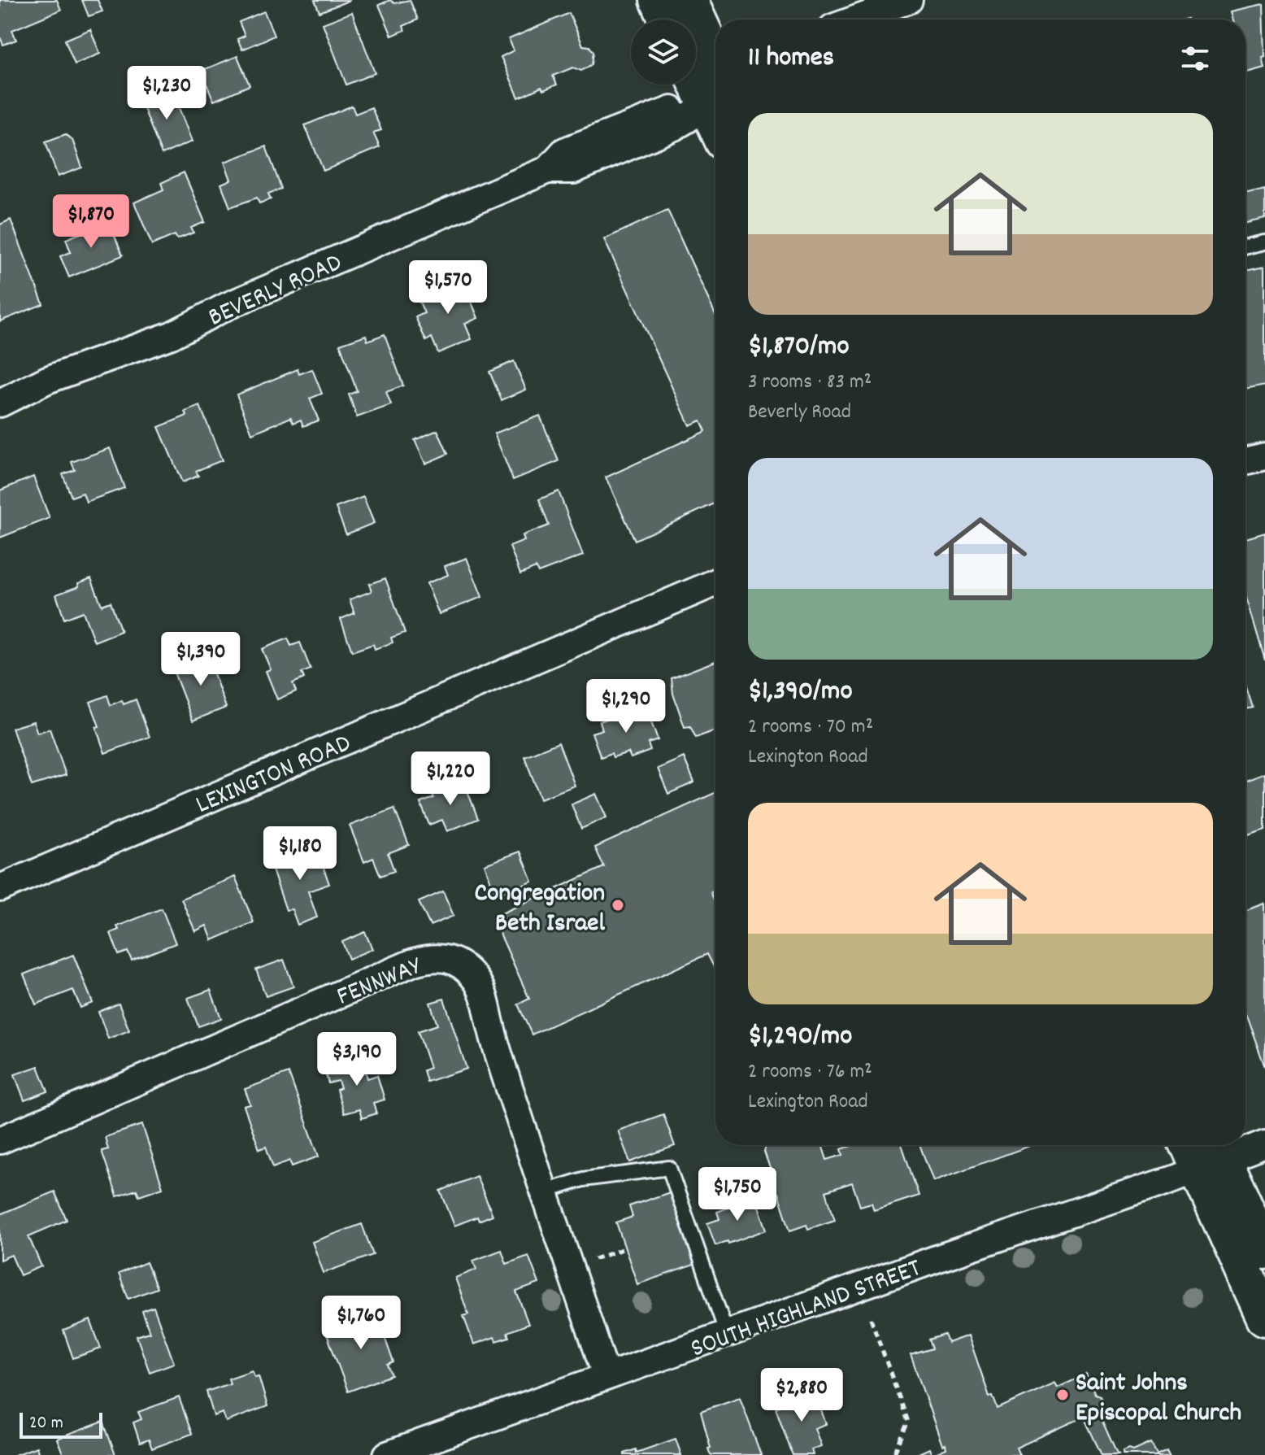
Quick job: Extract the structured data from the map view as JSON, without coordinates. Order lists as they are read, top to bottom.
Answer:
{
  "streets": {
    "street": [
      "BEVERLY ROAD",
      "LEXINGTON ROAD",
      "FENNWAY",
      "SOUTH HIGHLAND STREET"
    ]
  },
  "crossings": [
    ["FENNWAY", "SOUTH HIGHLAND STREET"]
  ],
  "places": ["Congregation Beth Israel", "Saint Johns Episcopal Church"],
  "scale_bar": "20 m",
  "page": {
    "heading": "11 homes",
    "price": [
      "$1,230",
      "$1,870",
      "$1,570",
      "$1,390",
      "$1,290",
      "$1,220",
      "$1,180",
      "$3,190",
      "$1,750",
      "$1,760",
      "$2,880"
    ],
    "list": [
      {
        "name": "$1,870/mo",
        "note": "3 rooms · 83 m² · Beverly Road"
      },
      {
        "name": "$1,390/mo",
        "note": "2 rooms · 70 m² · Lexington Road"
      },
      {
        "name": "$1,290/mo",
        "note": "2 rooms · 76 m² · Lexington Road"
      }
    ],
    "scale": "20 m"
  }
}
